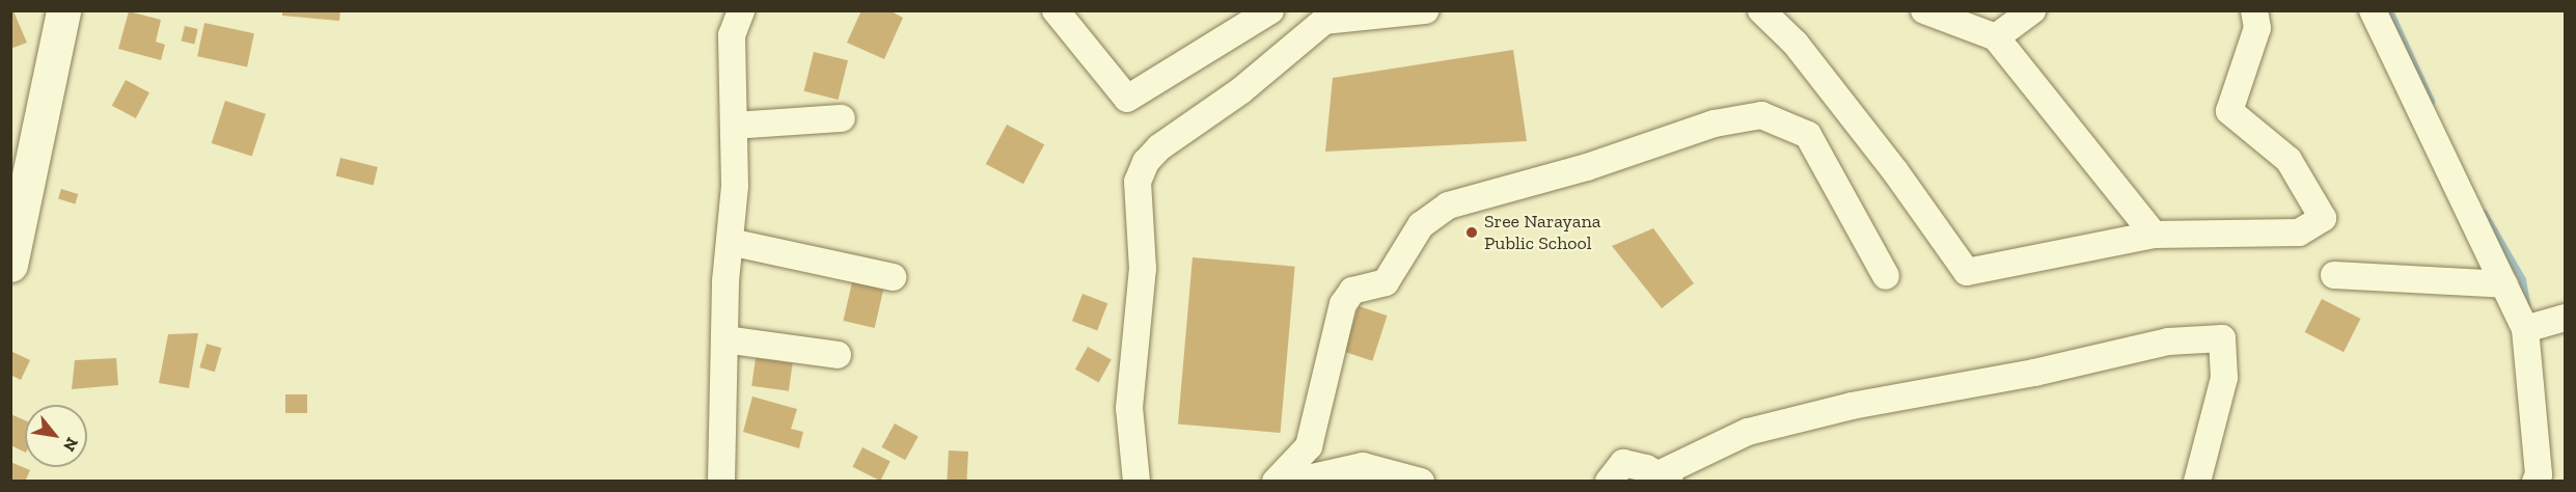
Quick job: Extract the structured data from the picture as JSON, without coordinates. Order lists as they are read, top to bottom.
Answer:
{
  "places": ["Sree Narayana Public School"],
  "north": "bottom right"
}
